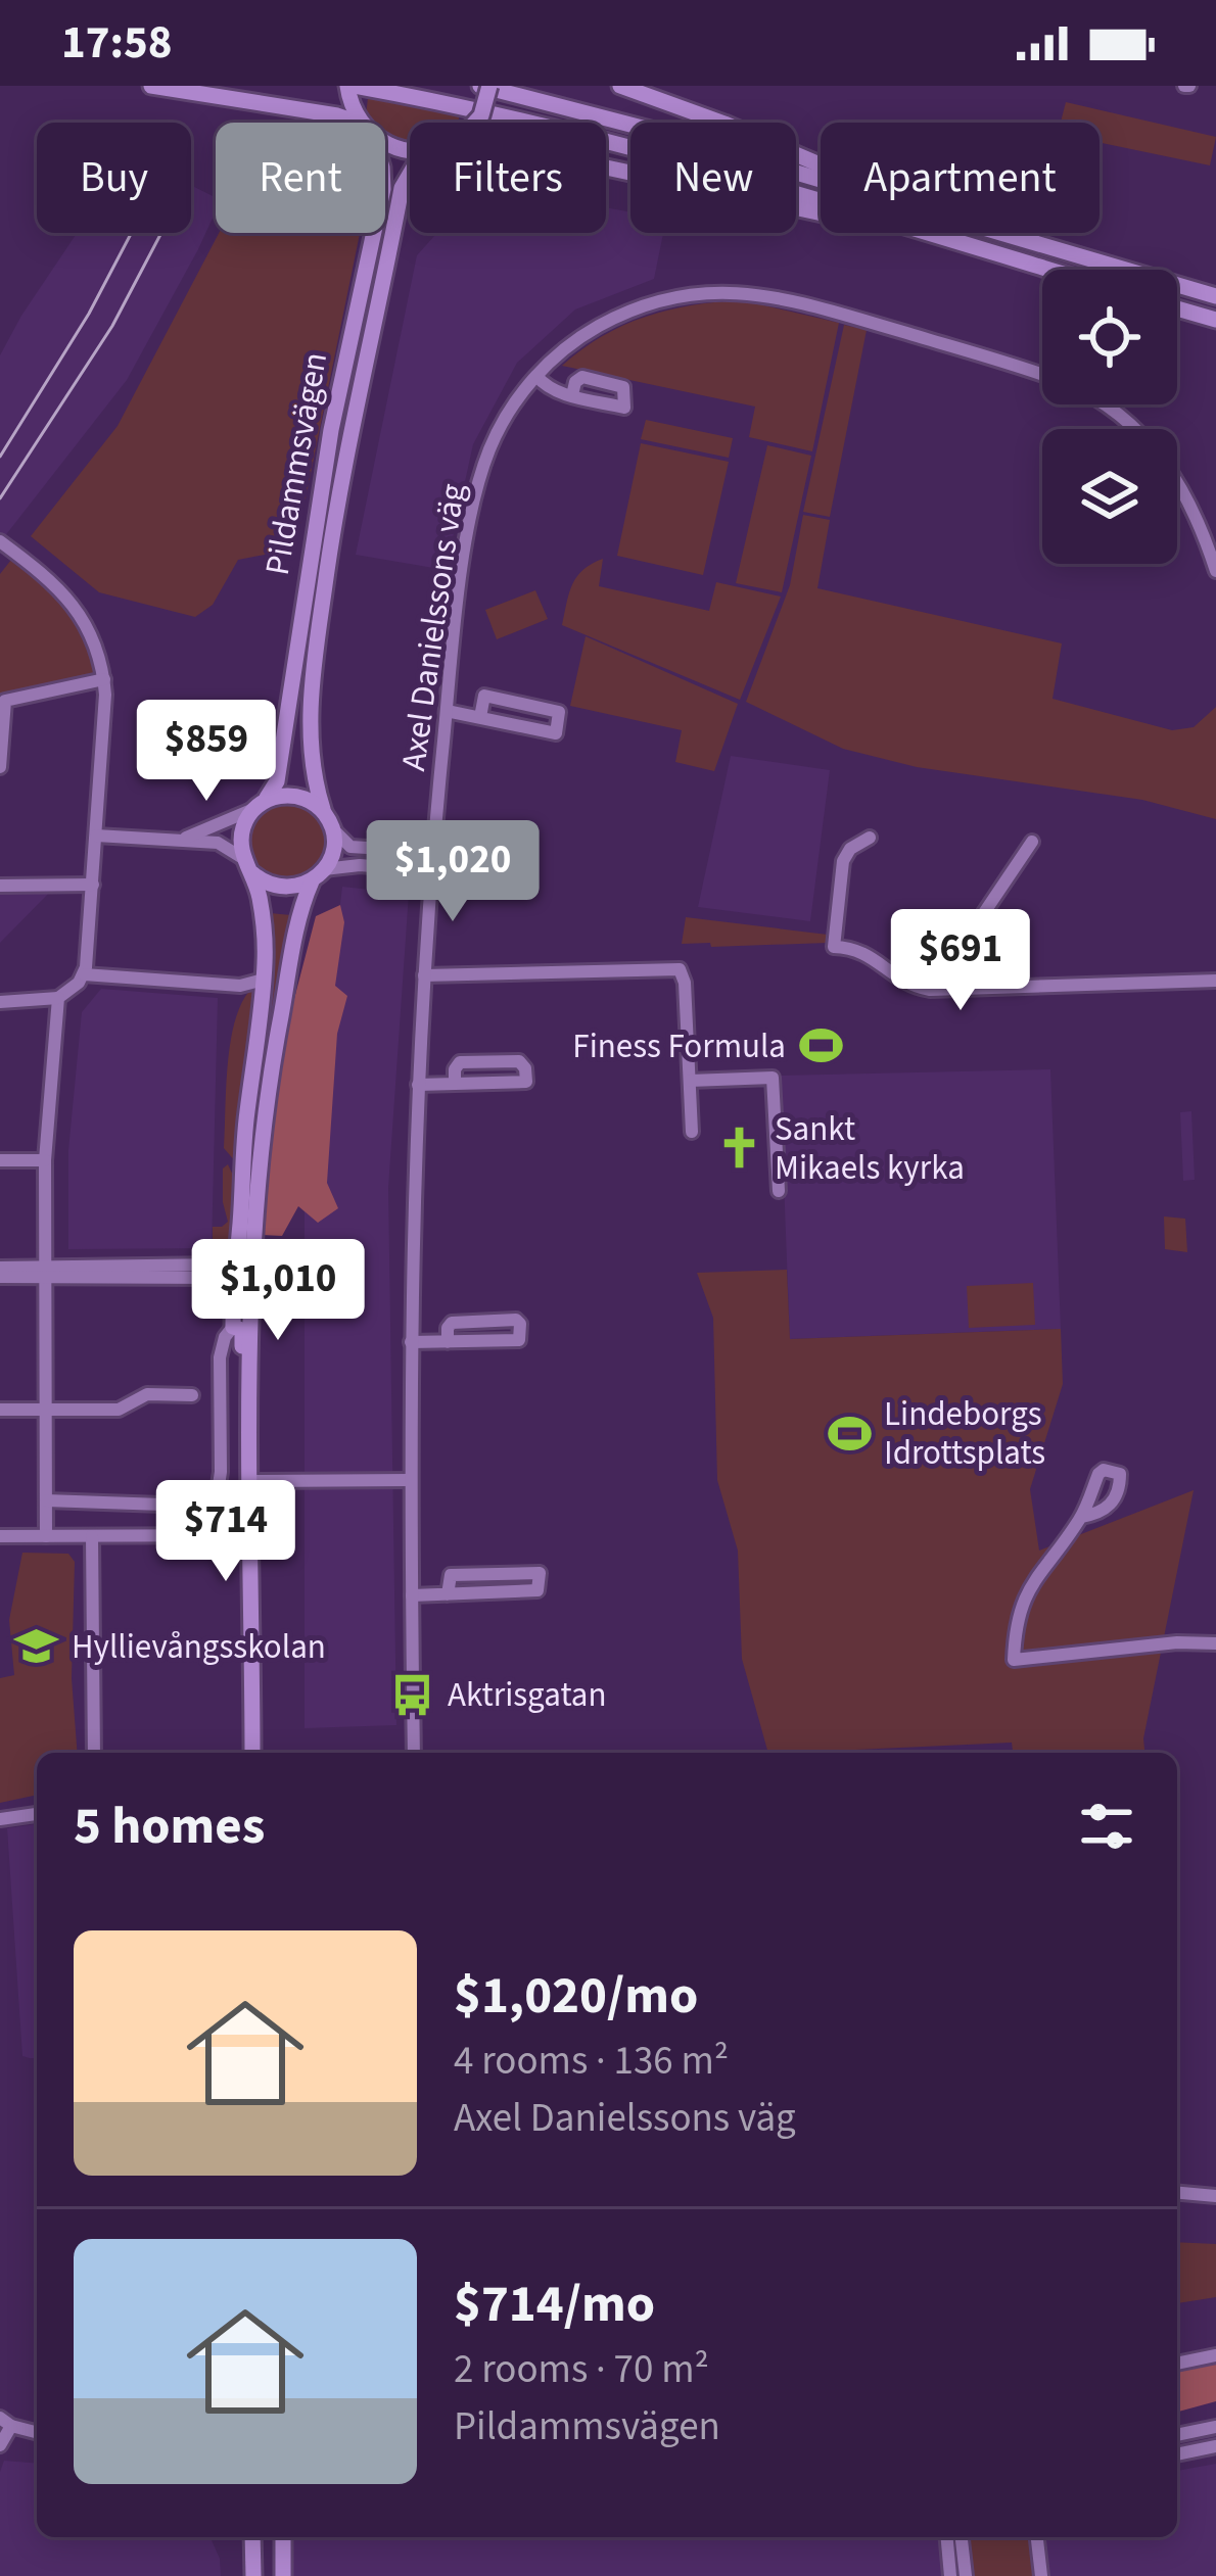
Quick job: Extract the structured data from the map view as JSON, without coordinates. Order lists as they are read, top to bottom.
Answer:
{
  "streets": {
    "main road": ["Pildammsvägen"],
    "street": ["Axel Danielssons väg"]
  },
  "places": {
    "sports": ["Finess Formula", "Lindeborgs Idrottsplats"],
    "church": ["Sankt Mikaels kyrka"],
    "school or university": ["Hyllievångsskolan"],
    "bus stop": ["Aktrisgatan"]
  },
  "page": {
    "status": "17:58",
    "chip": [
      "Buy",
      "Rent",
      "Filters",
      "New",
      "Apartment"
    ],
    "price": [
      "$859",
      "$1,020",
      "$691",
      "$1,010",
      "$714"
    ],
    "heading": "5 homes",
    "list": [
      {
        "name": "$1,020/mo",
        "note": "4 rooms · 136 m² · Axel Danielssons väg"
      },
      {
        "name": "$714/mo",
        "note": "2 rooms · 70 m² · Pildammsvägen"
      }
    ]
  }
}
